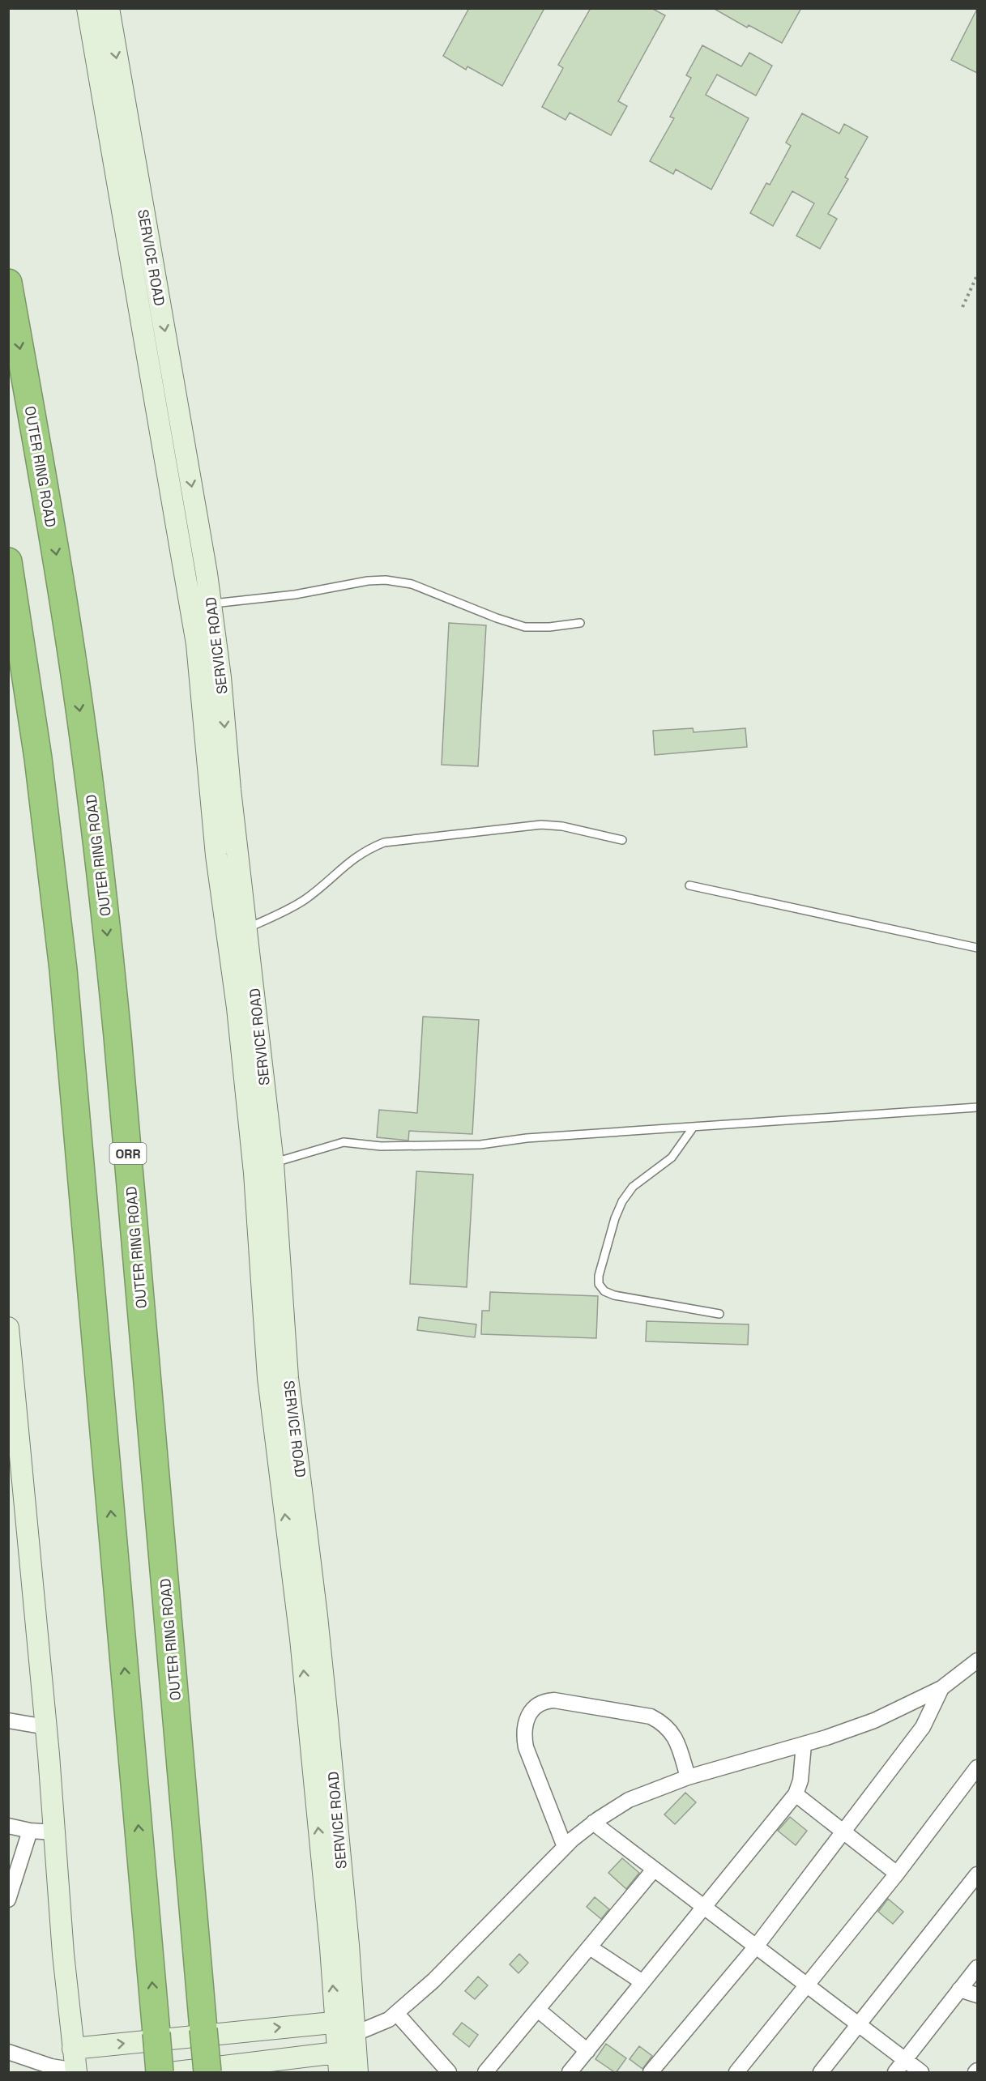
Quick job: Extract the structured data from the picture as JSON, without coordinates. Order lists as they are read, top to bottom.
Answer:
{
  "streets": {
    "highway": ["OUTER RING ROAD", "ORR"],
    "main road": ["SERVICE ROAD"]
  }
}
